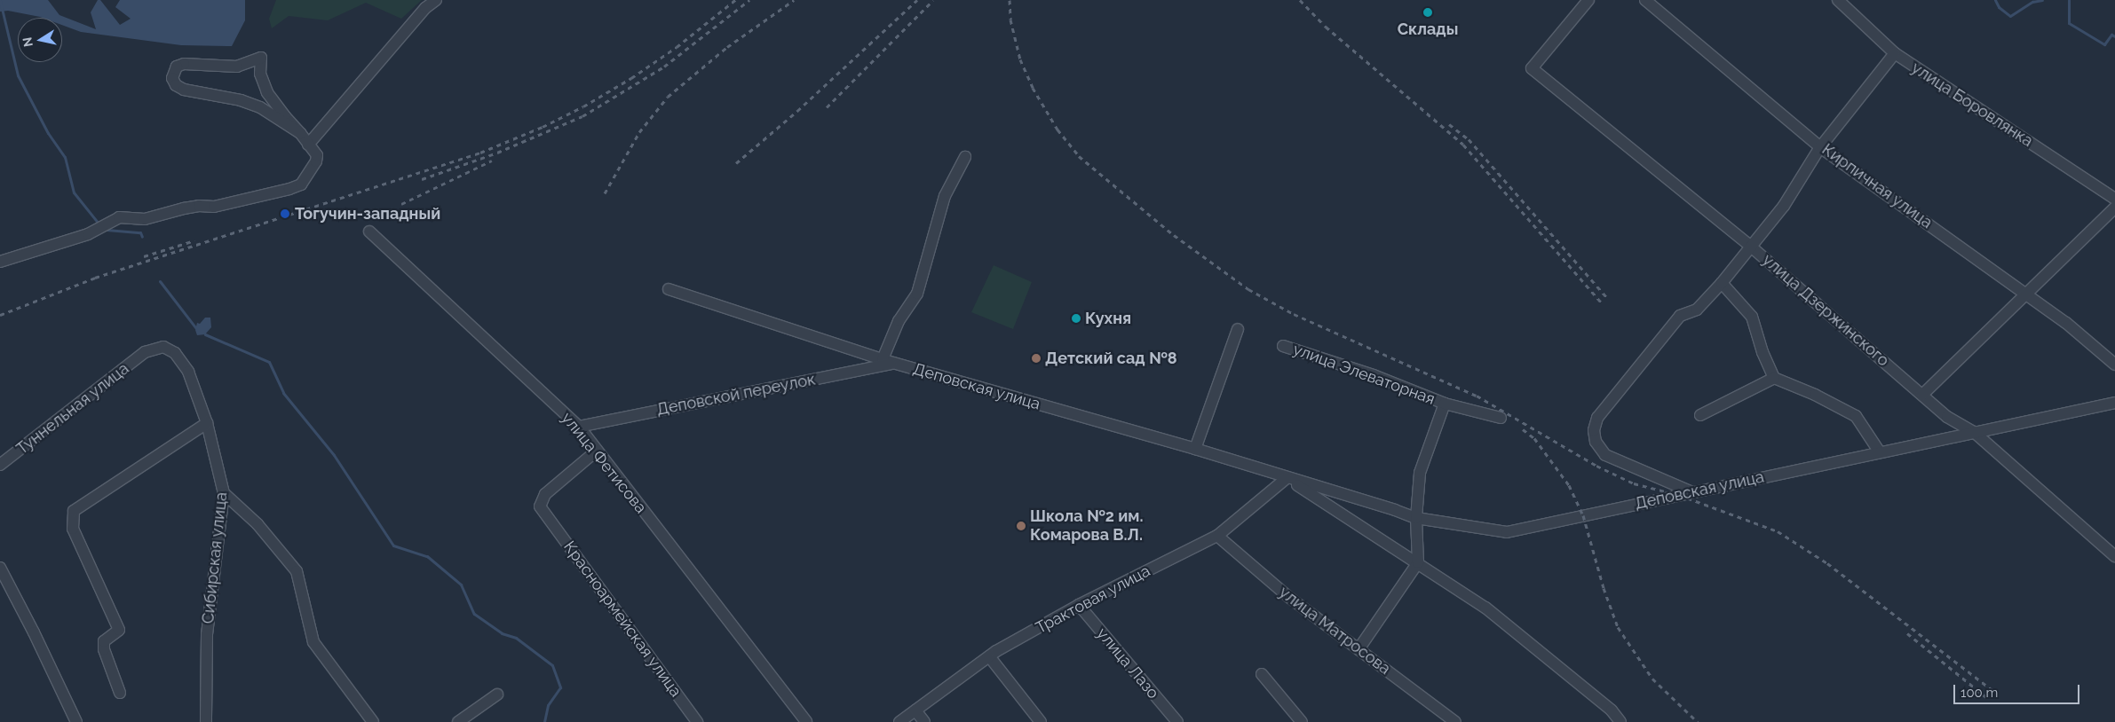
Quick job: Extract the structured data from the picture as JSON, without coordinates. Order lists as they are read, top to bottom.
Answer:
{
  "streets": {
    "street": [
      "улица Боровлянка",
      "Кирпичная улица",
      "улица Дзержинского",
      "улица Элеваторная",
      "Деповская улица",
      "Деповской переулок",
      "Туннельная улица",
      "улица Фетисова",
      "Сибирская улица",
      "Трактовая улица",
      "Красноармейская улица",
      "улица Матросова",
      "улица Лазо"
    ]
  },
  "crossings": [
    ["улица Дзержинского", "Деповская улица"],
    ["Деповская улица", "Деповской переулок"],
    ["Деповская улица", "Трактовая улица"],
    ["Деповской переулок", "улица Фетисова"],
    ["Туннельная улица", "Сибирская улица"],
    ["улица Фетисова", "Красноармейская улица"],
    ["Трактовая улица", "улица Матросова"],
    ["Трактовая улица", "улица Лазо"]
  ],
  "places": [
    "Склады",
    "Тогучин-западный",
    "Кухня",
    "Детский сад №8",
    "Школа №2 им. Комарова В.Л."
  ],
  "scale_bar": "100 m",
  "north": "left"
}
